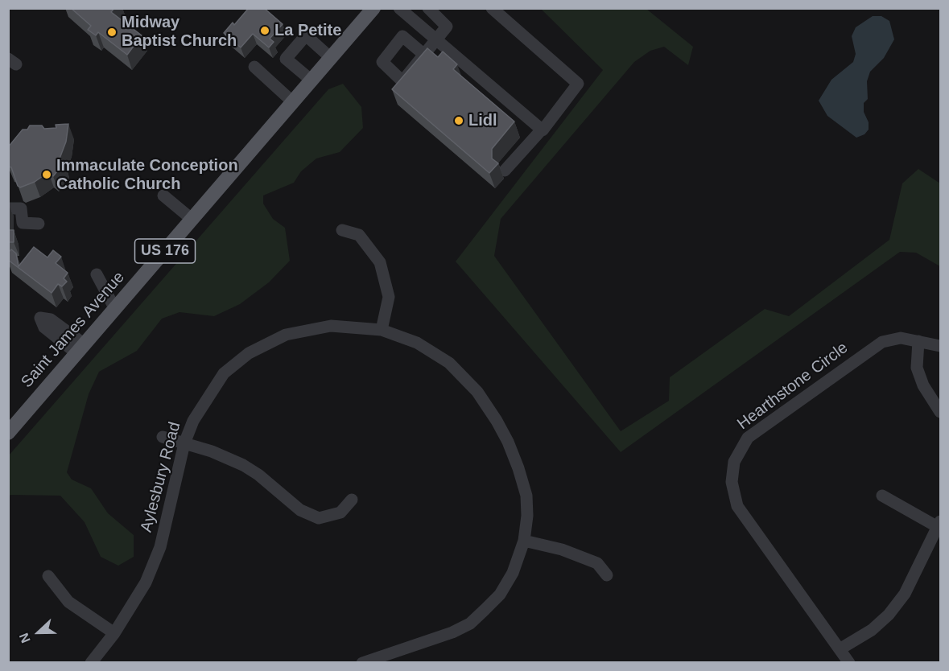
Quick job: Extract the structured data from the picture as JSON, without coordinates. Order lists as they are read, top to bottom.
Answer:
{
  "streets": {
    "main road": ["US 176", "Saint James Avenue"],
    "street": ["Hearthstone Circle", "Aylesbury Road"]
  },
  "places": [
    "La Petite",
    "Midway Baptist Church",
    "Lidl",
    "Immaculate Conception Catholic Church"
  ],
  "north": "left"
}
